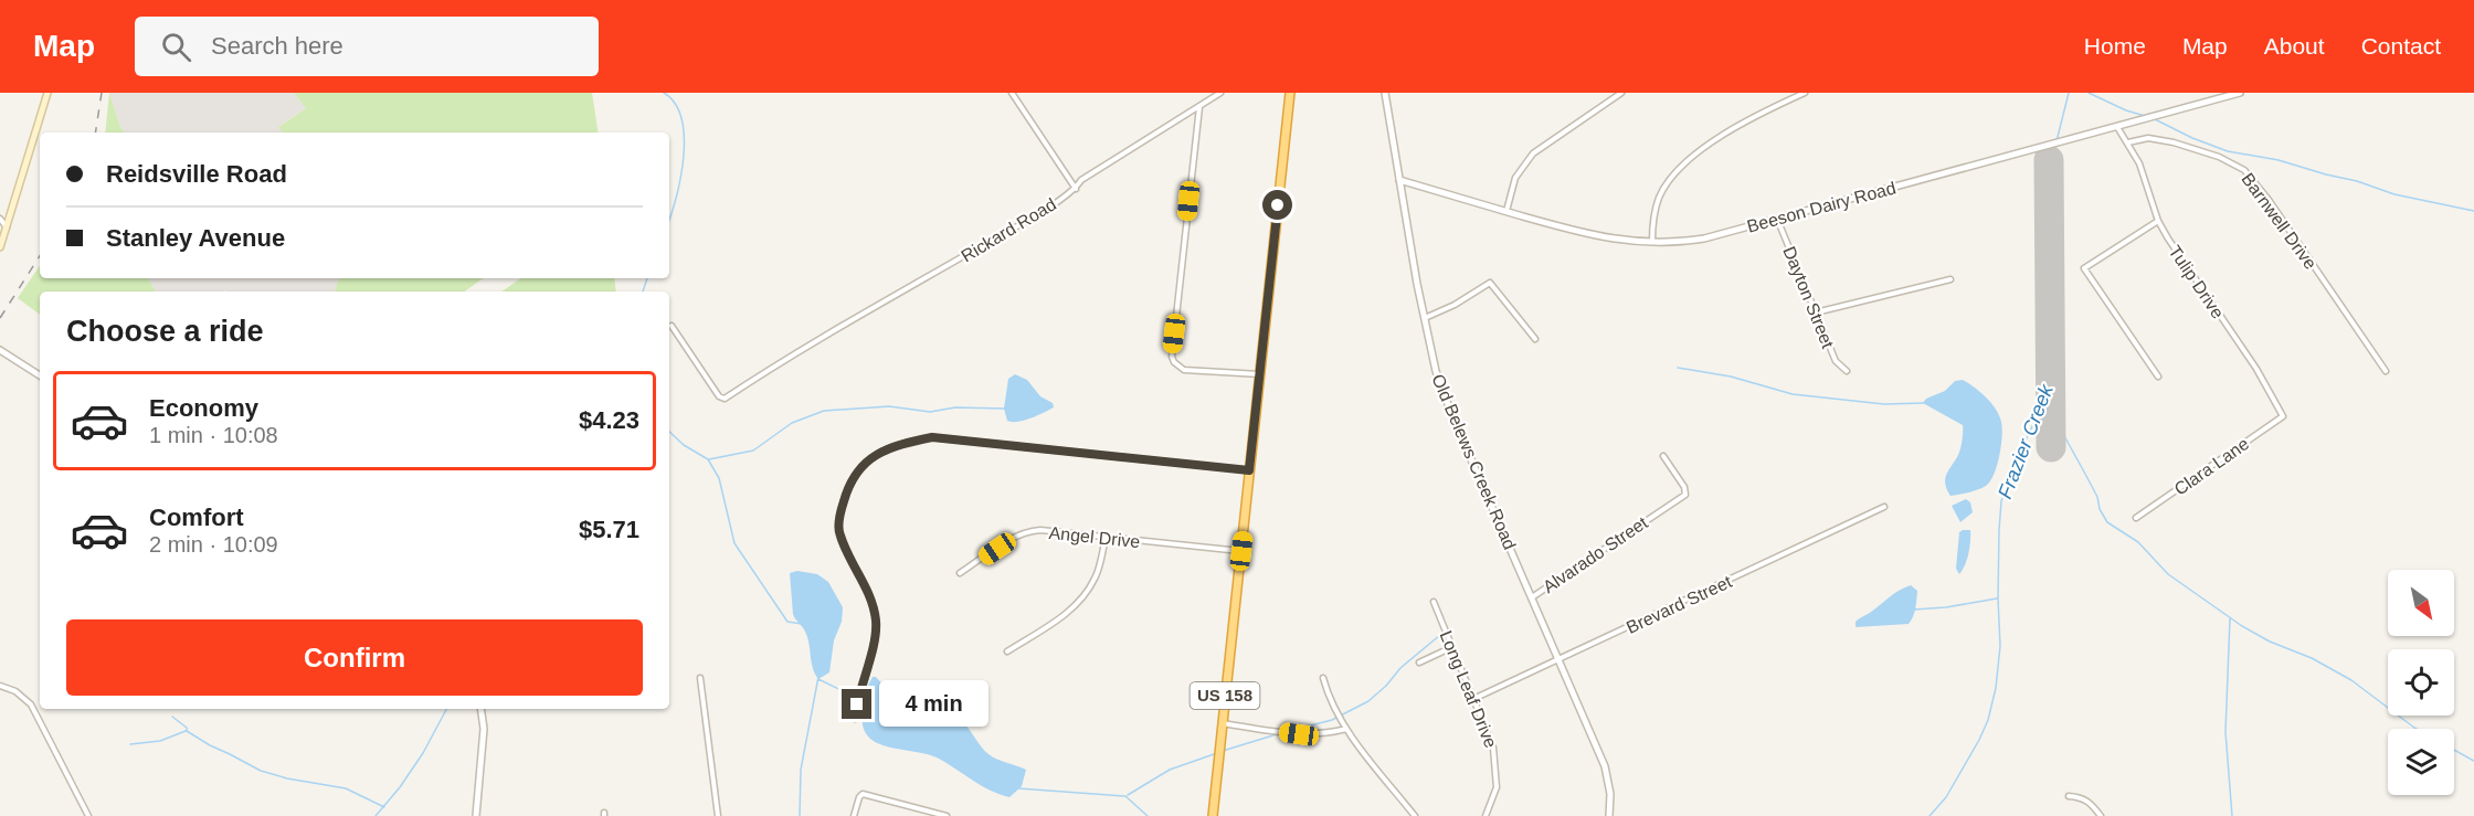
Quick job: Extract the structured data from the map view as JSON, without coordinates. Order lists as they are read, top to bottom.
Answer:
{
  "streets": {
    "highway": ["US 158"],
    "street": [
      "Beeson Dairy Road",
      "Barnwell Drive",
      "Rickard Road",
      "Tulip Drive",
      "Dayton Street",
      "Old Belews Creek Road",
      "Clara Lane",
      "Angel Drive",
      "Alvarado Street",
      "Brevard Street",
      "Long Leaf Drive"
    ]
  },
  "crossings": [
    ["Beeson Dairy Road", "Tulip Drive"],
    ["Beeson Dairy Road", "Dayton Street"],
    ["Beeson Dairy Road", "Old Belews Creek Road"],
    ["Barnwell Drive", "Tulip Drive"],
    ["Tulip Drive", "Clara Lane"],
    ["Old Belews Creek Road", "Alvarado Street"],
    ["Old Belews Creek Road", "Brevard Street"],
    ["Angel Drive", "US 158"],
    ["Brevard Street", "Long Leaf Drive"]
  ],
  "water": ["Frazier Creek"],
  "north": "bottom right",
  "page": {
    "header": "Map",
    "search": "Search here",
    "nav": [
      "Home",
      "Map",
      "About",
      "Contact"
    ],
    "banner": ["Reidsville Road", "Stanley Avenue"],
    "heading": "Choose a ride",
    "list": [
      {
        "name": "Economy",
        "note": "1 min · 10:08",
        "value": "$4.23"
      },
      {
        "name": "Comfort",
        "note": "2 min · 10:09",
        "value": "$5.71"
      }
    ],
    "buttons": "Confirm",
    "bubble": "4 min"
  }
}
